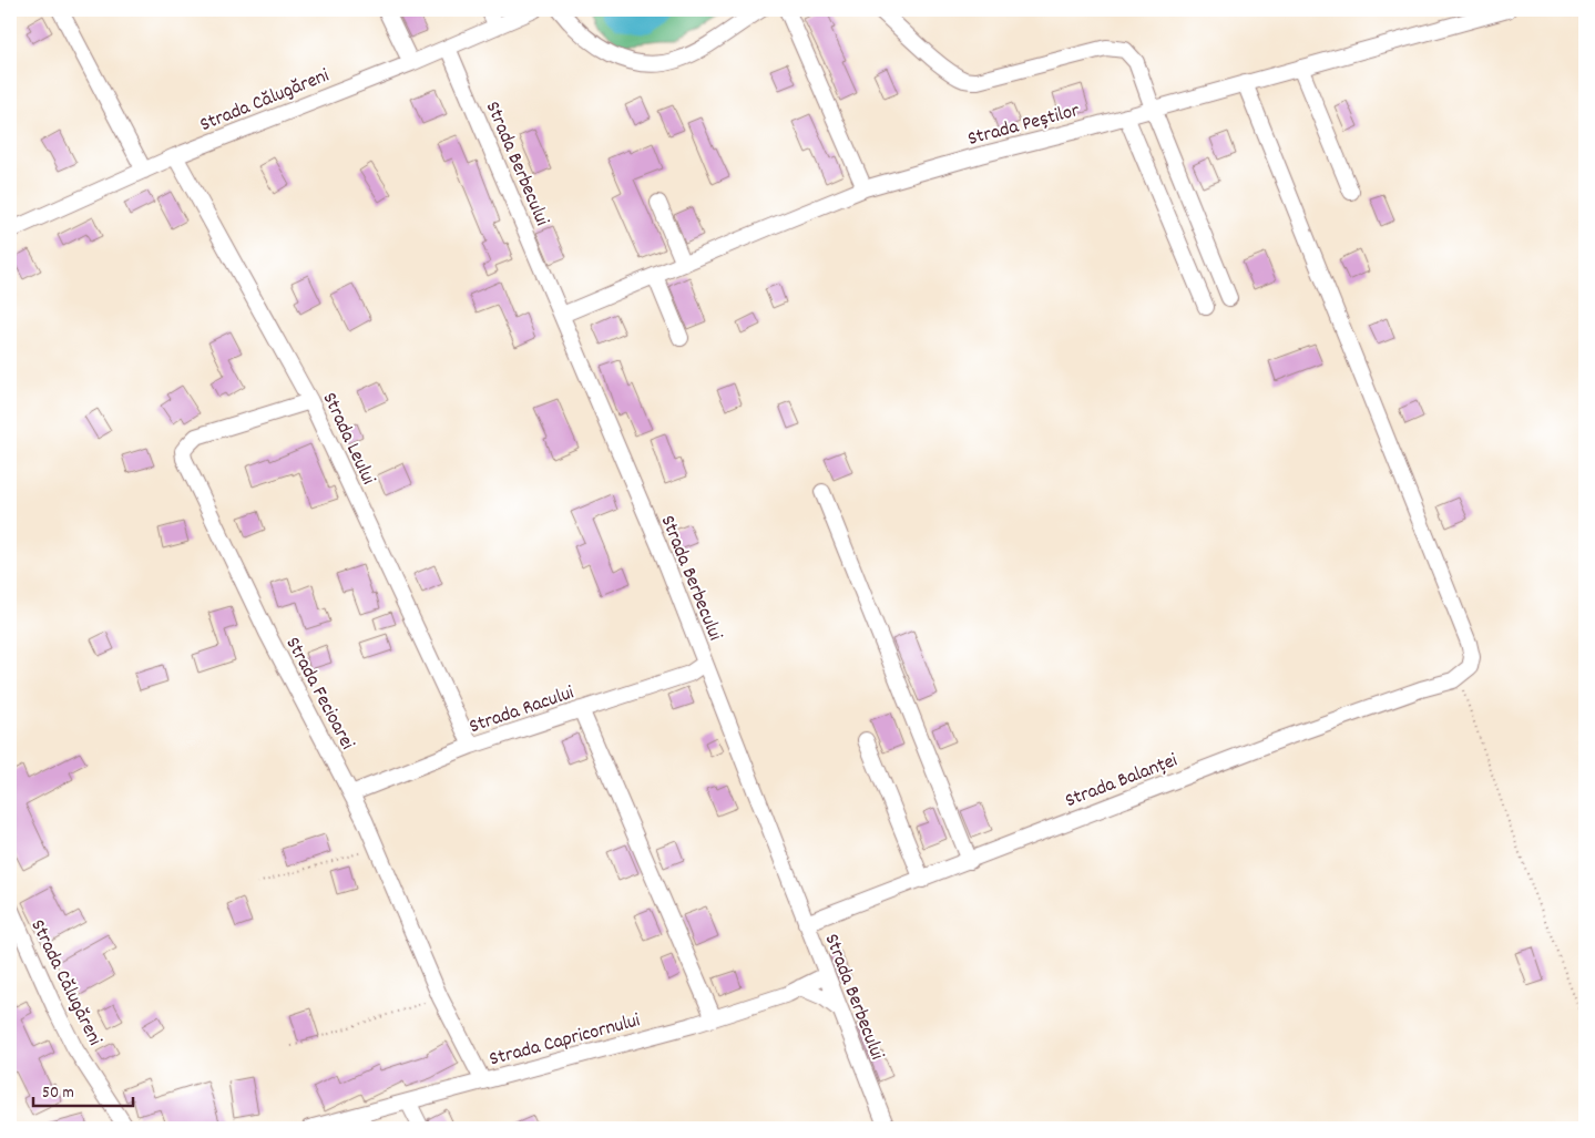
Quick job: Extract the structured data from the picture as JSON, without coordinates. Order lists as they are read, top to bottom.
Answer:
{
  "streets": {
    "street": [
      "Strada Călugăreni",
      "Strada Peștilor",
      "Strada Berbecului",
      "Strada Leului",
      "Strada Fecioarei",
      "Strada Racului",
      "Strada Balanței",
      "Strada Capricornului"
    ]
  },
  "crossings": [
    ["Strada Călugăreni", "Strada Berbecului"],
    ["Strada Călugăreni", "Strada Leului"],
    ["Strada Peștilor", "Strada Berbecului"],
    ["Strada Berbecului", "Strada Racului"],
    ["Strada Berbecului", "Strada Balanței"],
    ["Strada Berbecului", "Strada Capricornului"],
    ["Strada Leului", "Strada Fecioarei"],
    ["Strada Leului", "Strada Racului"],
    ["Strada Fecioarei", "Strada Racului"],
    ["Strada Fecioarei", "Strada Capricornului"]
  ],
  "scale_bar": "50 m"
}
